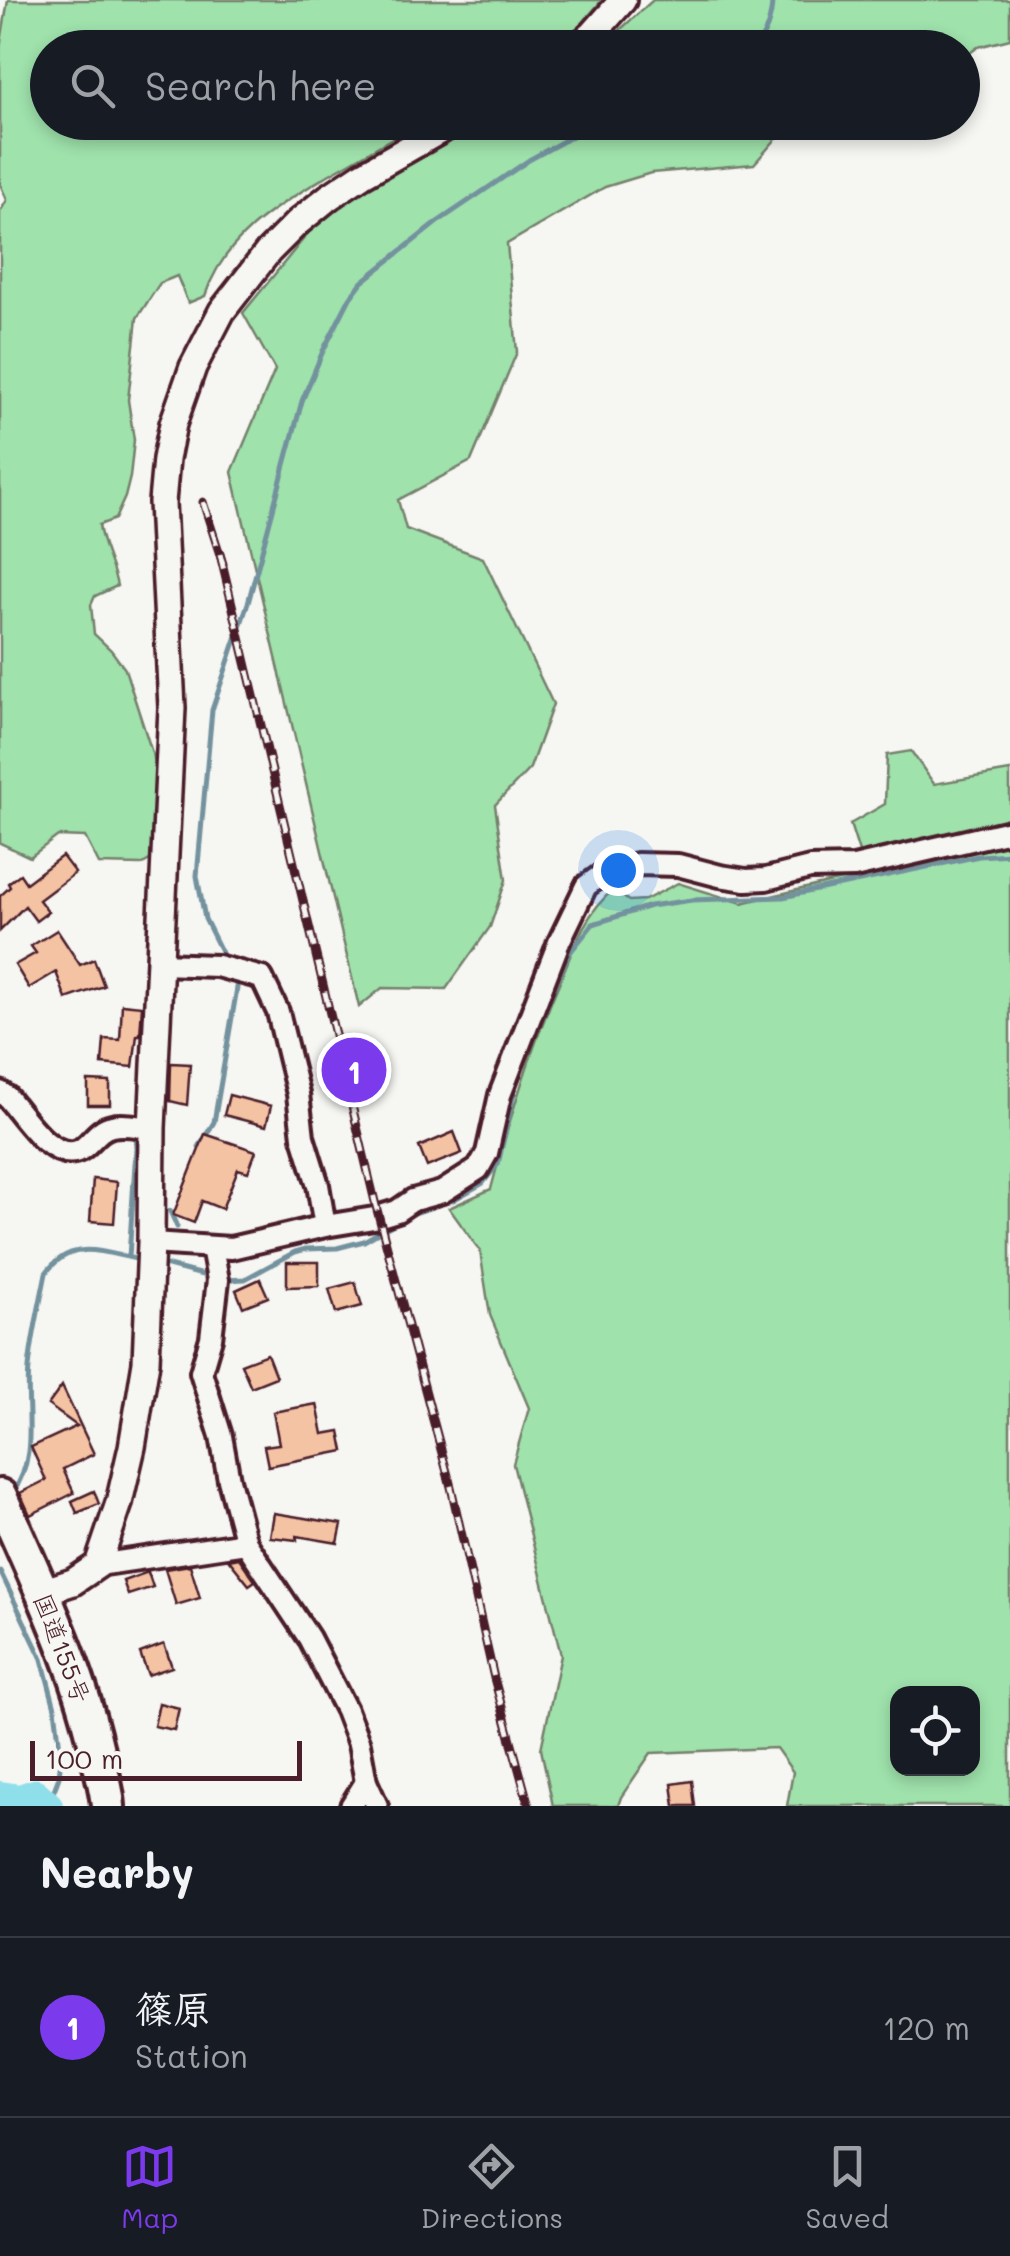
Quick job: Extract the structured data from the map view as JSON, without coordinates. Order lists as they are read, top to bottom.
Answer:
{
  "streets": {
    "highway": ["国道155号"]
  },
  "scale_bar": "100 m",
  "page": {
    "search": "Search here",
    "pins": "1",
    "scale": "100 m",
    "heading": "Nearby",
    "list": [
      {
        "mark": "1",
        "name": "篠原",
        "note": "Station",
        "value": "120 m"
      }
    ],
    "nav": ["Map", "Directions", "Saved"]
  }
}
